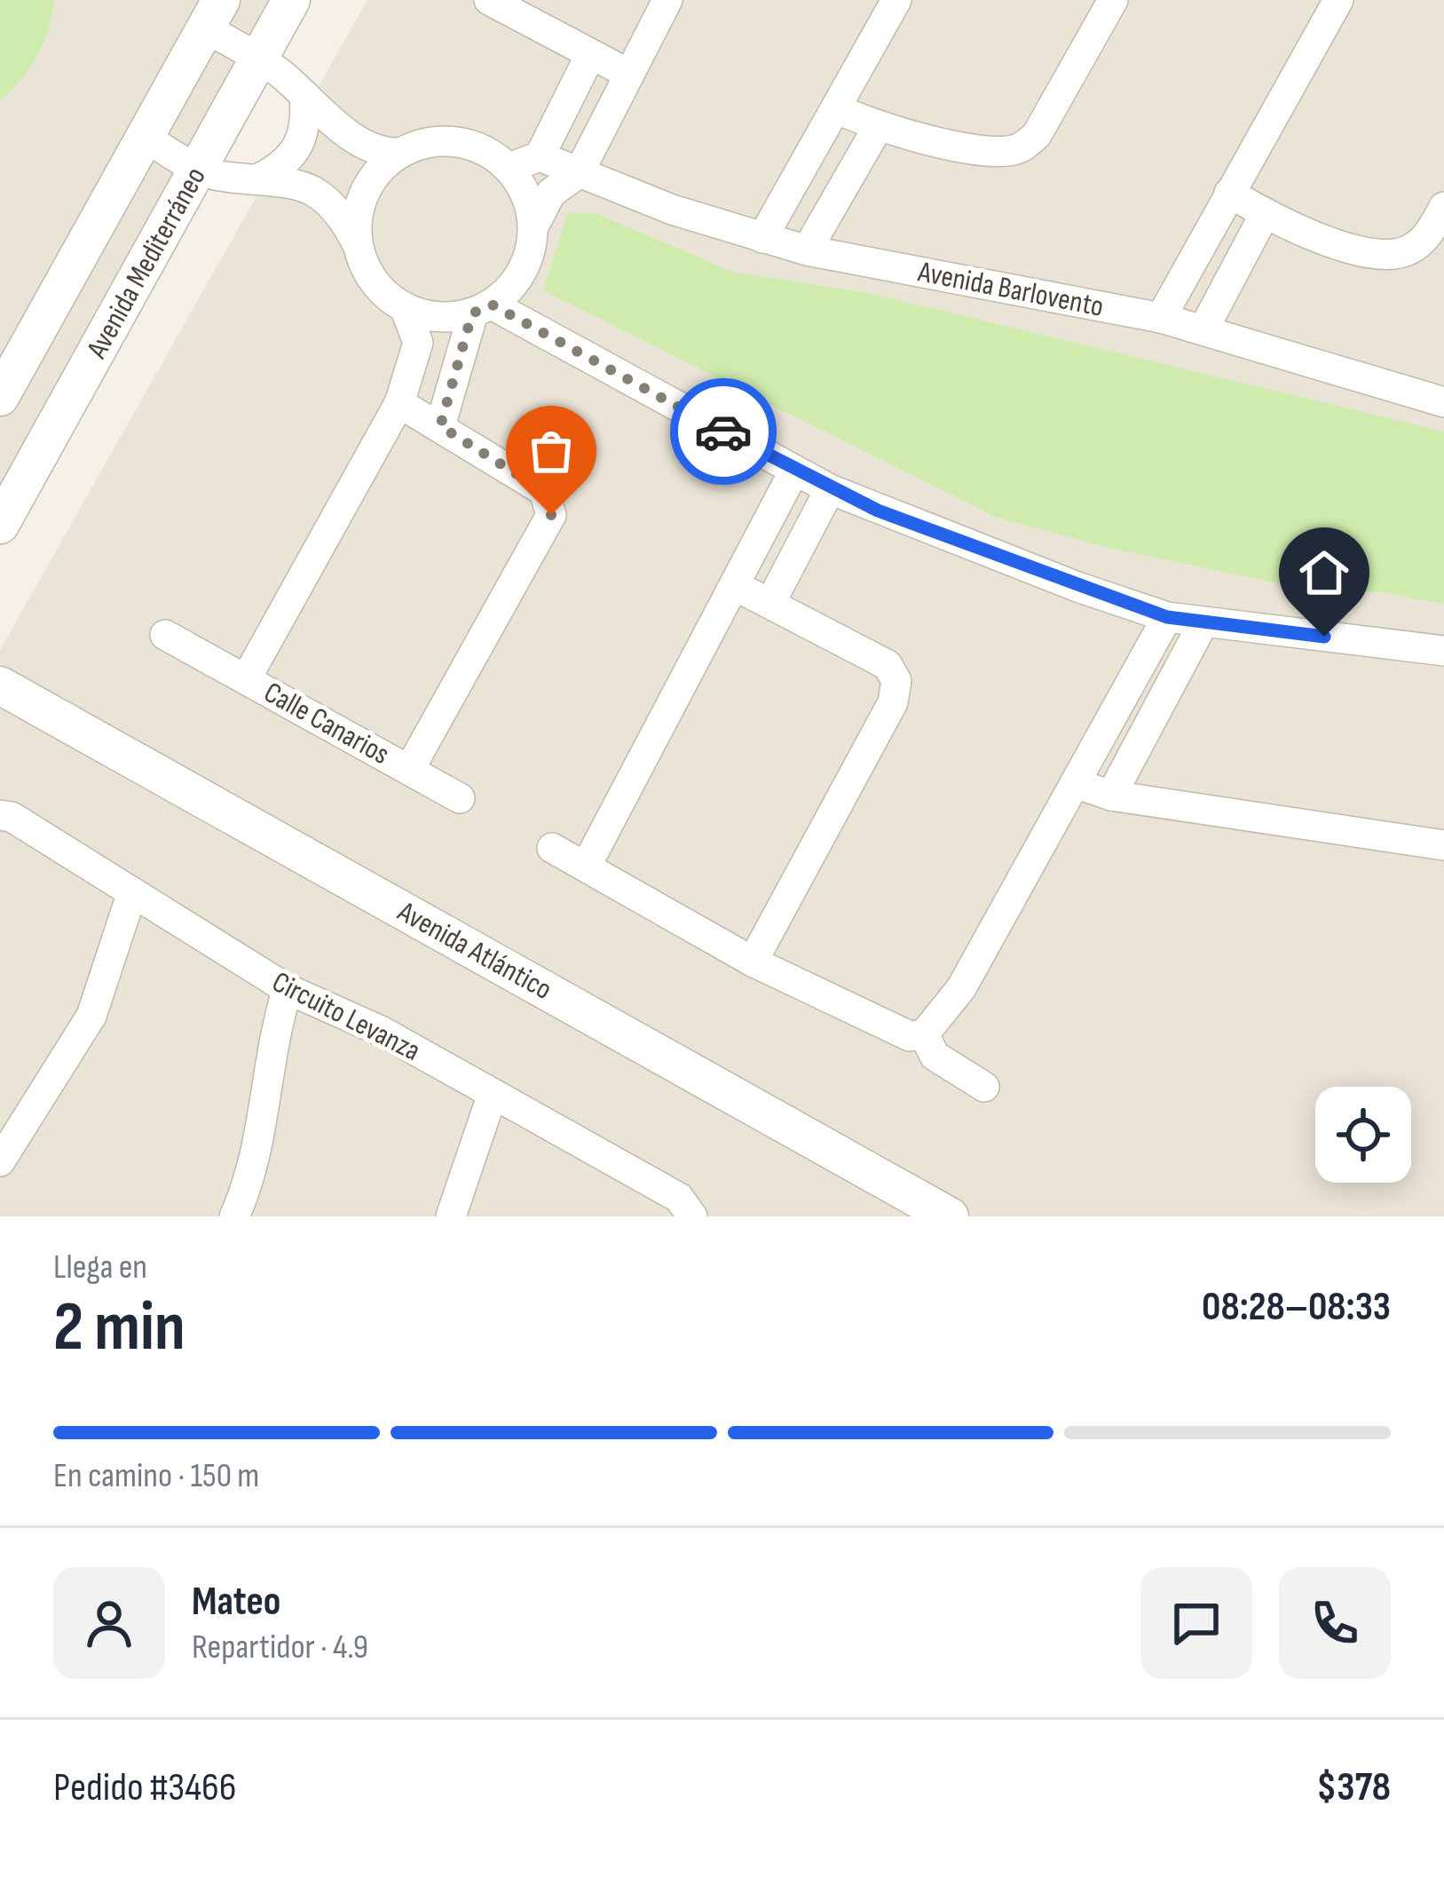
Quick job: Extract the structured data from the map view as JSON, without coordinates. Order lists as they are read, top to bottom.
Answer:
{
  "streets": {
    "street": [
      "Avenida Mediterráneo",
      "Avenida Barlovento",
      "Calle Canarios",
      "Avenida Atlántico",
      "Circuito Levanza"
    ]
  },
  "page": {
    "heading": ["2 min", "Llega en", "08:28–08:33"],
    "panel": [
      "Mateo",
      "Repartidor · 4.9",
      "Pedido #3466",
      "$378"
    ],
    "bar": "En camino · 150 m"
  }
}
